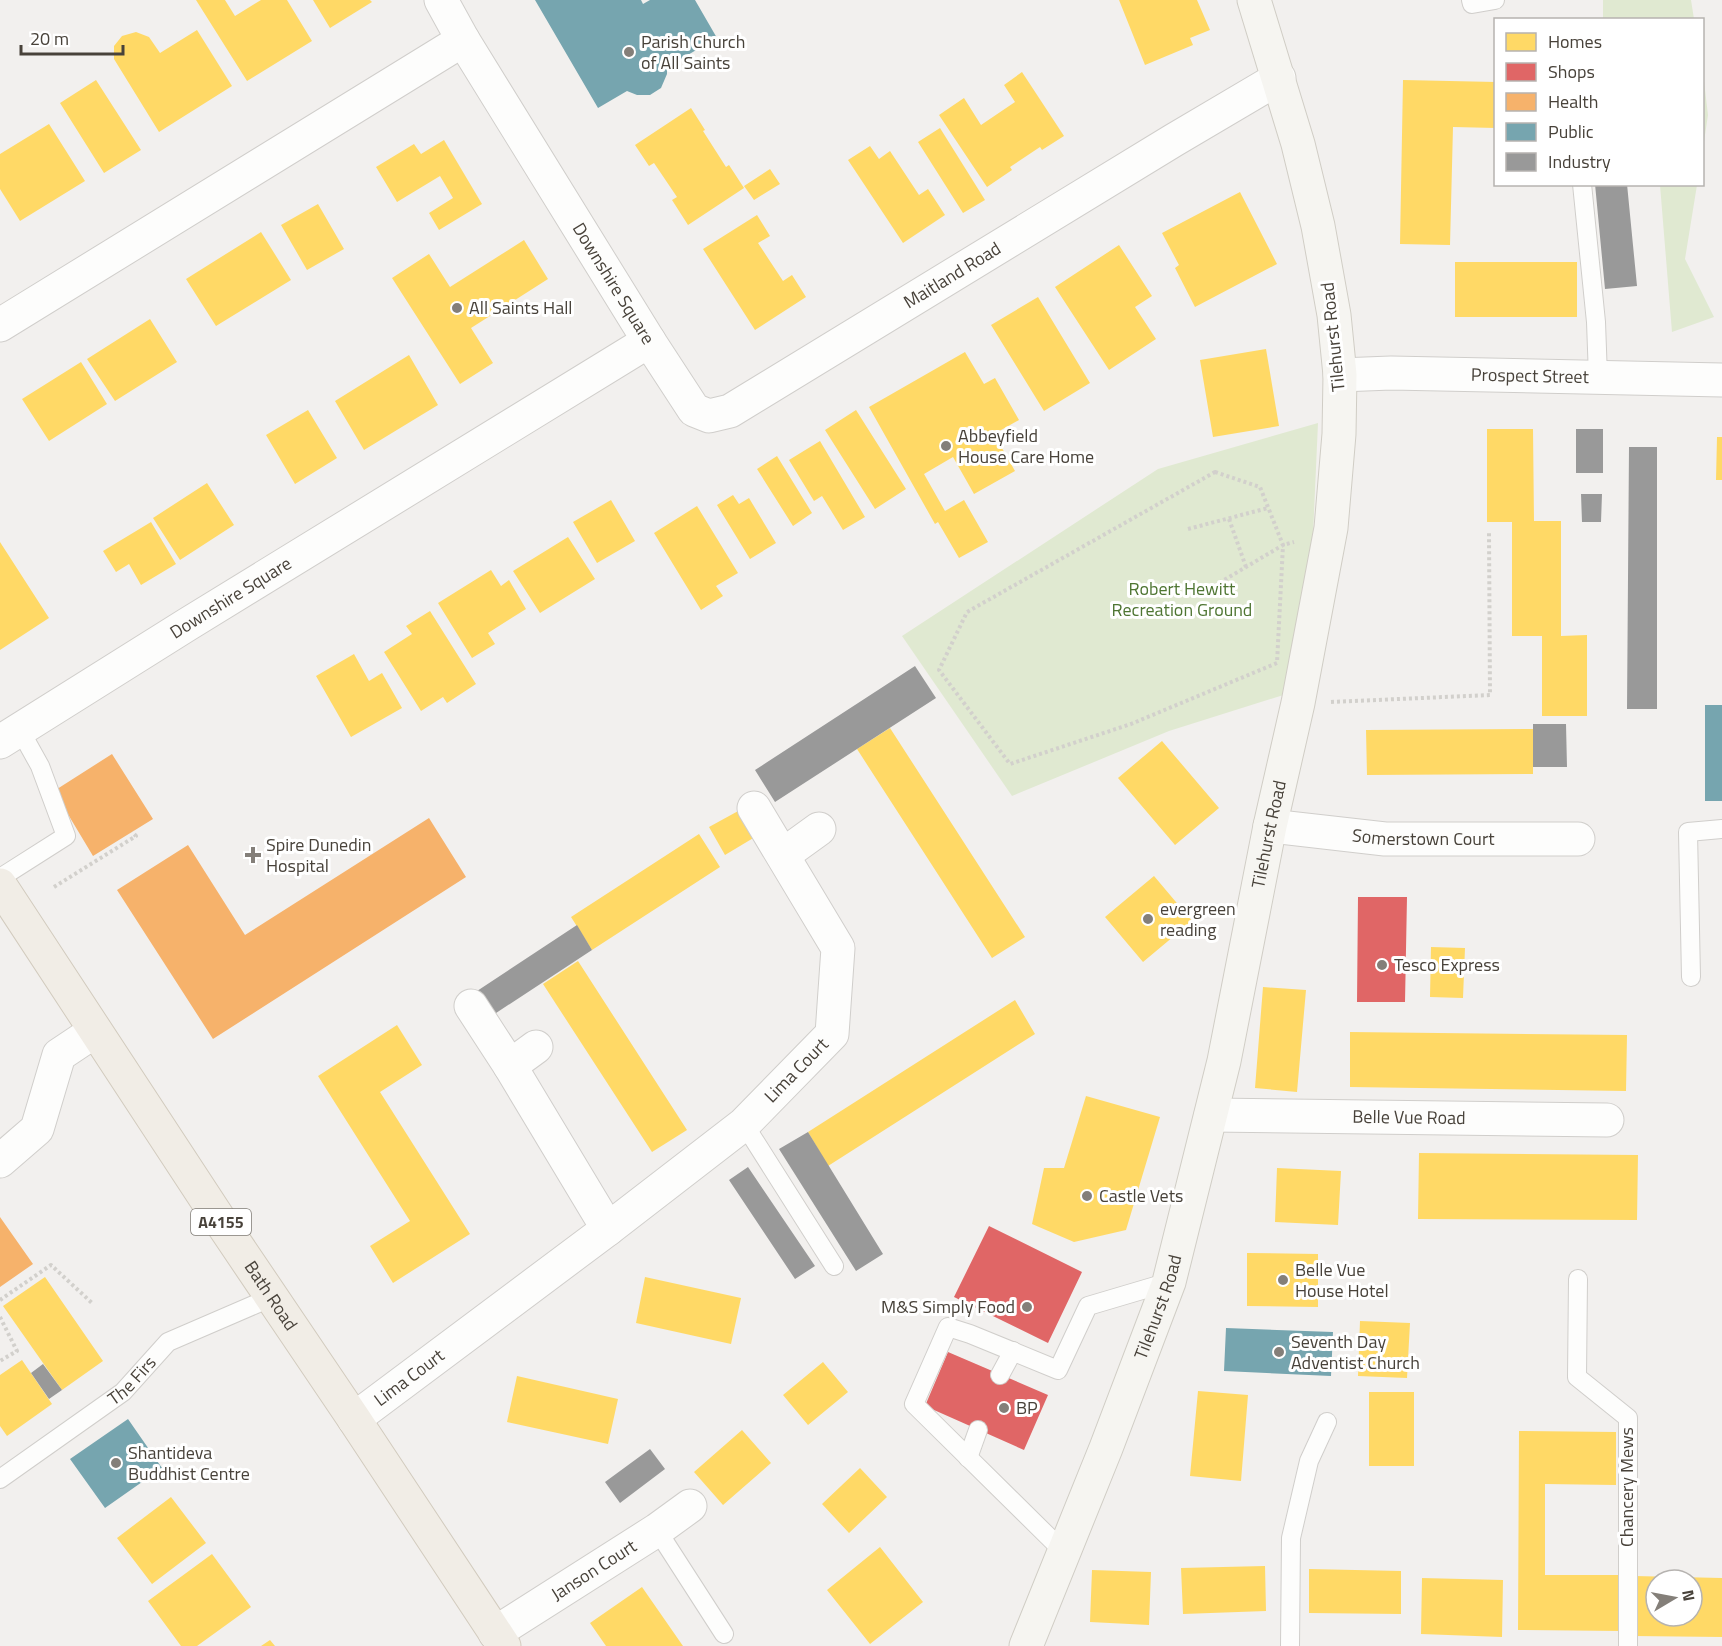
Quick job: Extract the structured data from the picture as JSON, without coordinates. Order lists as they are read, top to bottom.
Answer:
{
  "streets": {
    "main road": ["A4155", "Bath Road"],
    "street": [
      "Maitland Road",
      "Downshire Square",
      "Tilehurst Road",
      "Prospect Street",
      "Somerstown Court",
      "Lima Court",
      "Belle Vue Road",
      "Janson Court"
    ],
    "lane": ["The Firs", "Chancery Mews"]
  },
  "crossings": [
    ["Maitland Road", "Downshire Square"],
    ["Maitland Road", "Tilehurst Road"],
    ["Tilehurst Road", "Prospect Street"],
    ["Tilehurst Road", "Somerstown Court"],
    ["Tilehurst Road", "Belle Vue Road"],
    ["Lima Court", "Bath Road"],
    ["Bath Road", "The Firs"],
    ["Bath Road", "Janson Court"]
  ],
  "parks": ["Robert Hewitt Recreation Ground"],
  "places": {
    "other": [
      "Parish Church of All Saints",
      "All Saints Hall",
      "Abbeyfield House Care Home",
      "evergreen reading",
      "Tesco Express",
      "Castle Vets",
      "Belle Vue House Hotel",
      "M&S Simply Food",
      "Seventh Day Adventist Church",
      "BP",
      "Shantideva Buddhist Centre"
    ],
    "health": ["Spire Dunedin Hospital"]
  },
  "legend": [
    "Homes",
    "Shops",
    "Health",
    "Public",
    "Industry"
  ],
  "scale_bar": "20 m",
  "north": "right"
}
